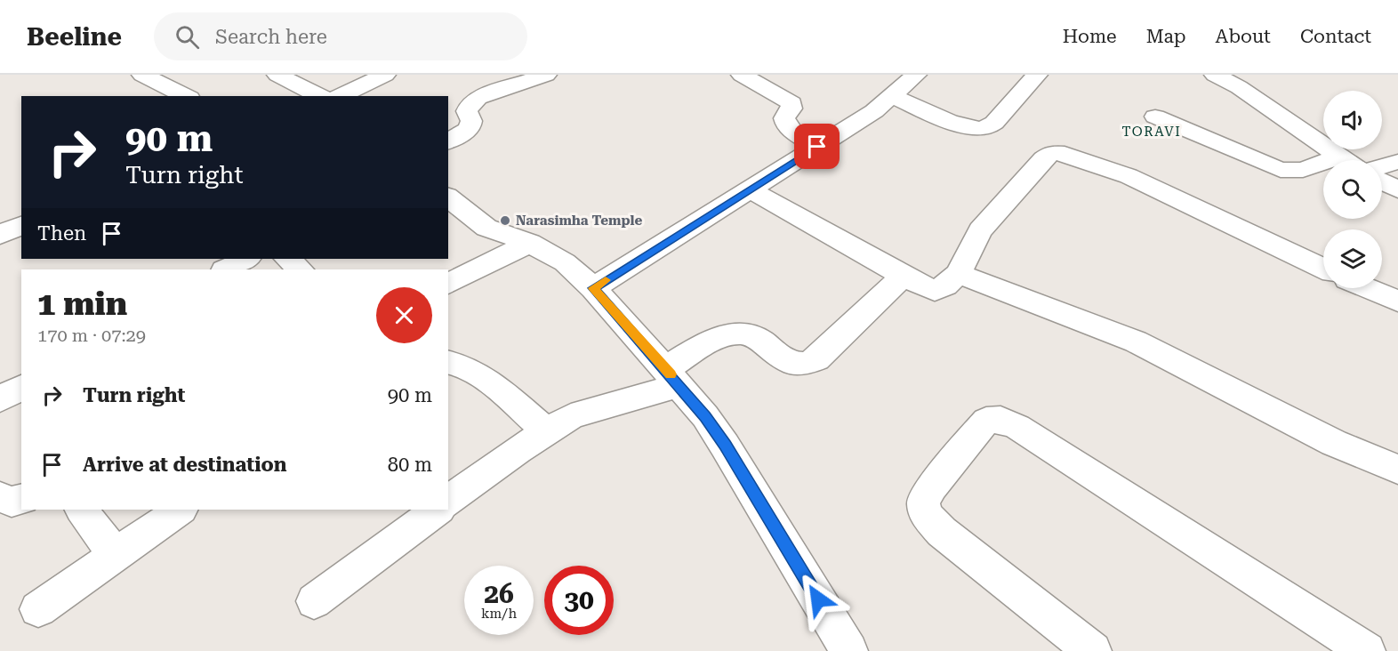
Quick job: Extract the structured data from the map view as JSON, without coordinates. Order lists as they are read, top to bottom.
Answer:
{
  "districts": ["TORAVI"],
  "places": ["Narasimha Temple"],
  "page": {
    "header": "Beeline",
    "search": "Search here",
    "nav": [
      "Home",
      "Map",
      "About",
      "Contact"
    ],
    "turn": ["90 m", "Turn right"],
    "then": "Then",
    "heading": ["1 min", "170 m · 07:29"],
    "list": [
      {
        "name": "Turn right",
        "value": "90 m"
      },
      {
        "name": "Arrive at destination",
        "value": "80 m"
      }
    ],
    "speed": "26 km/h",
    "limit": "30"
  }
}
